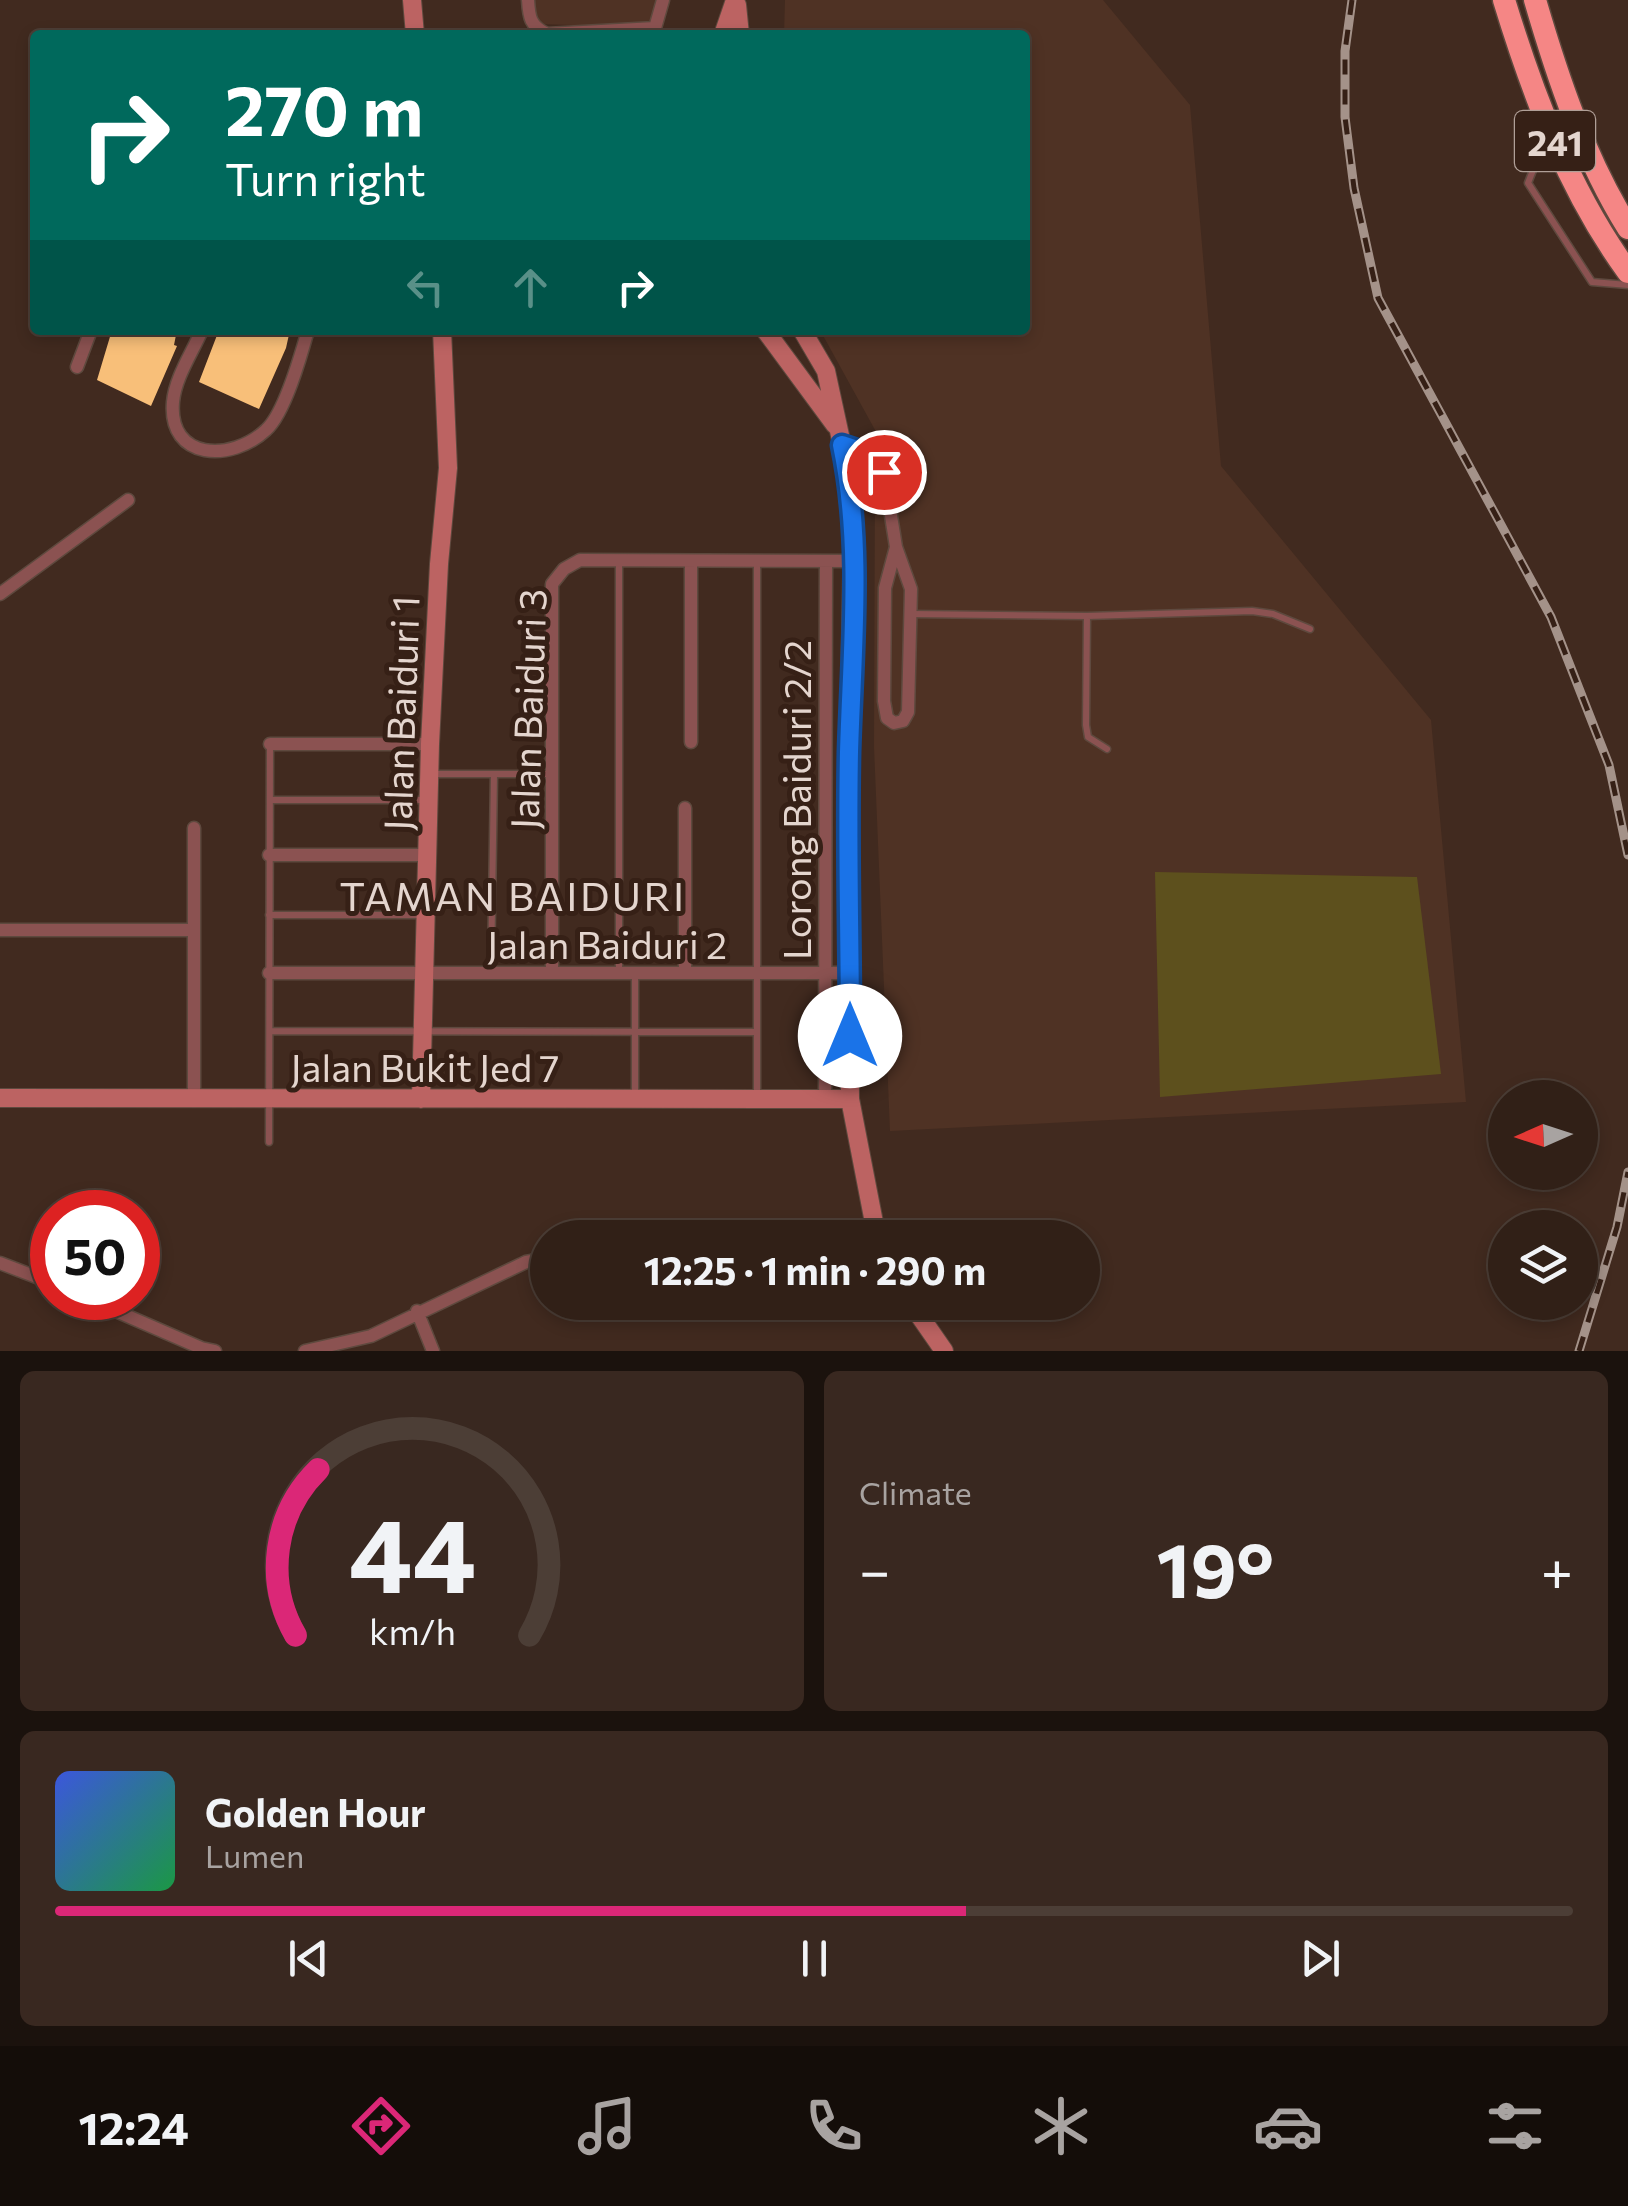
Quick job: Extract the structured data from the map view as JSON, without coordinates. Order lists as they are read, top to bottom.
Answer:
{
  "streets": {
    "highway": ["241"],
    "street": [
      "Jalan Baiduri 3",
      "Jalan Baiduri 1",
      "Lorong Baiduri 2/2",
      "Jalan Baiduri 2",
      "Jalan Bukit Jed 7"
    ]
  },
  "crossings": [
    ["Jalan Baiduri 3", "Jalan Baiduri 2"],
    ["Jalan Baiduri 1", "Jalan Baiduri 2"],
    ["Jalan Baiduri 1", "Jalan Bukit Jed 7"],
    ["Lorong Baiduri 2/2", "Jalan Baiduri 2"],
    ["Lorong Baiduri 2/2", "Jalan Bukit Jed 7"]
  ],
  "districts": ["TAMAN BAIDURI"],
  "north": "left",
  "page": {
    "turn": ["270 m", "Turn right"],
    "limit": "50",
    "trip": "12:25 · 1 min · 290 m",
    "tile": "Climate",
    "heat": ["−", "19°", "+"],
    "song": ["Golden Hour", "Lumen"],
    "tabs": "12:24",
    "gauge": ["44", "km/h"]
  }
}
